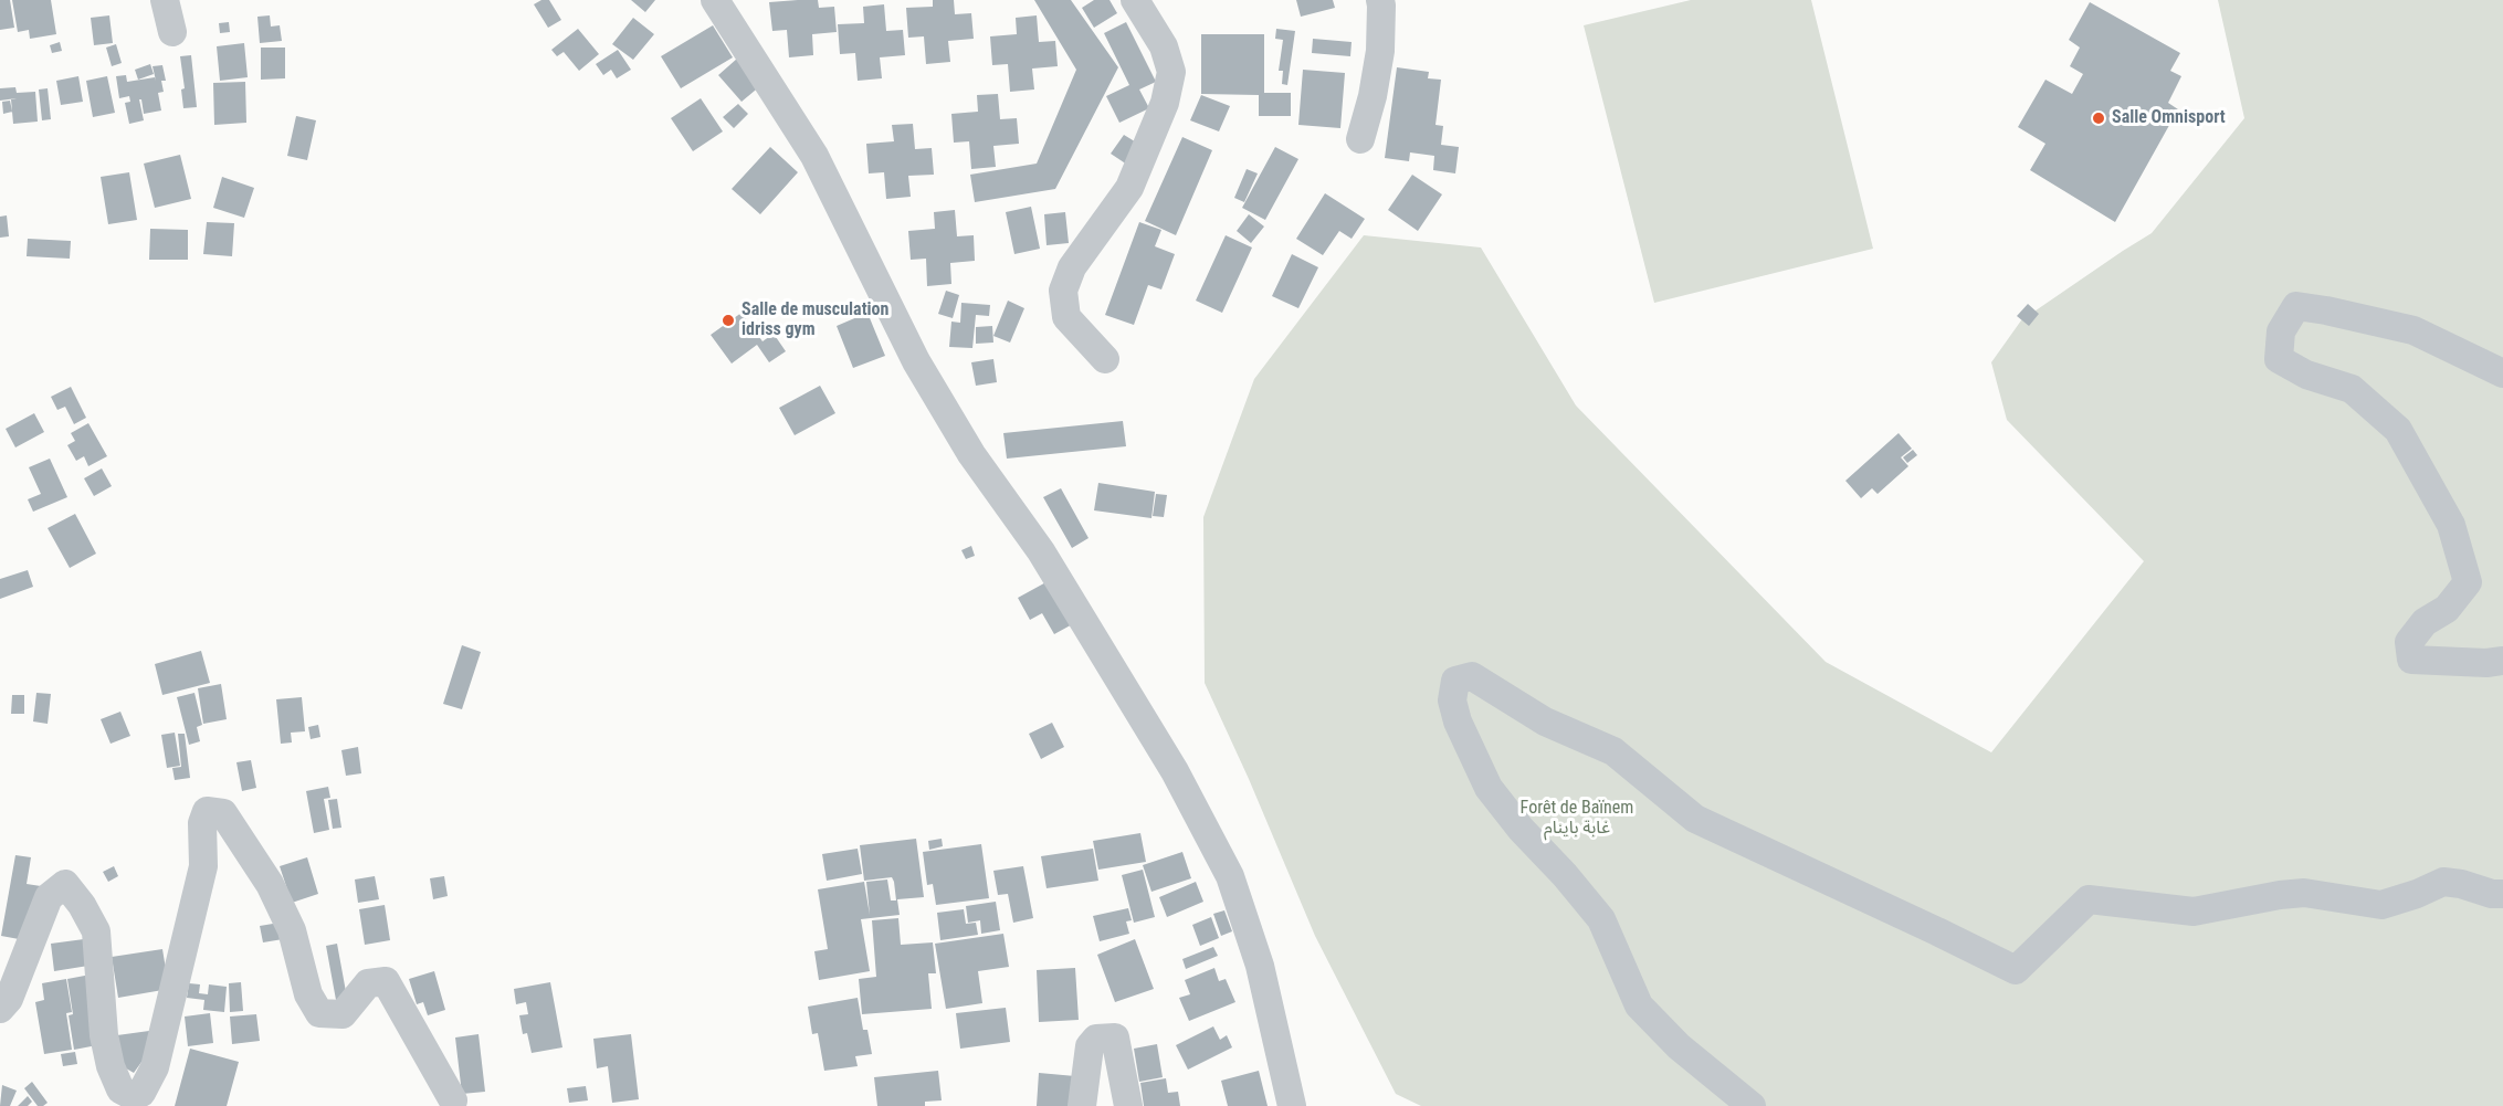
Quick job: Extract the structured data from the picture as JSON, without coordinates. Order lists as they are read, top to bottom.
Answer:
{
  "parks": ["Forêt de Baïnem غابة باينام"],
  "places": ["Salle Omnisport", "Salle de musculation idriss gym"]
}
